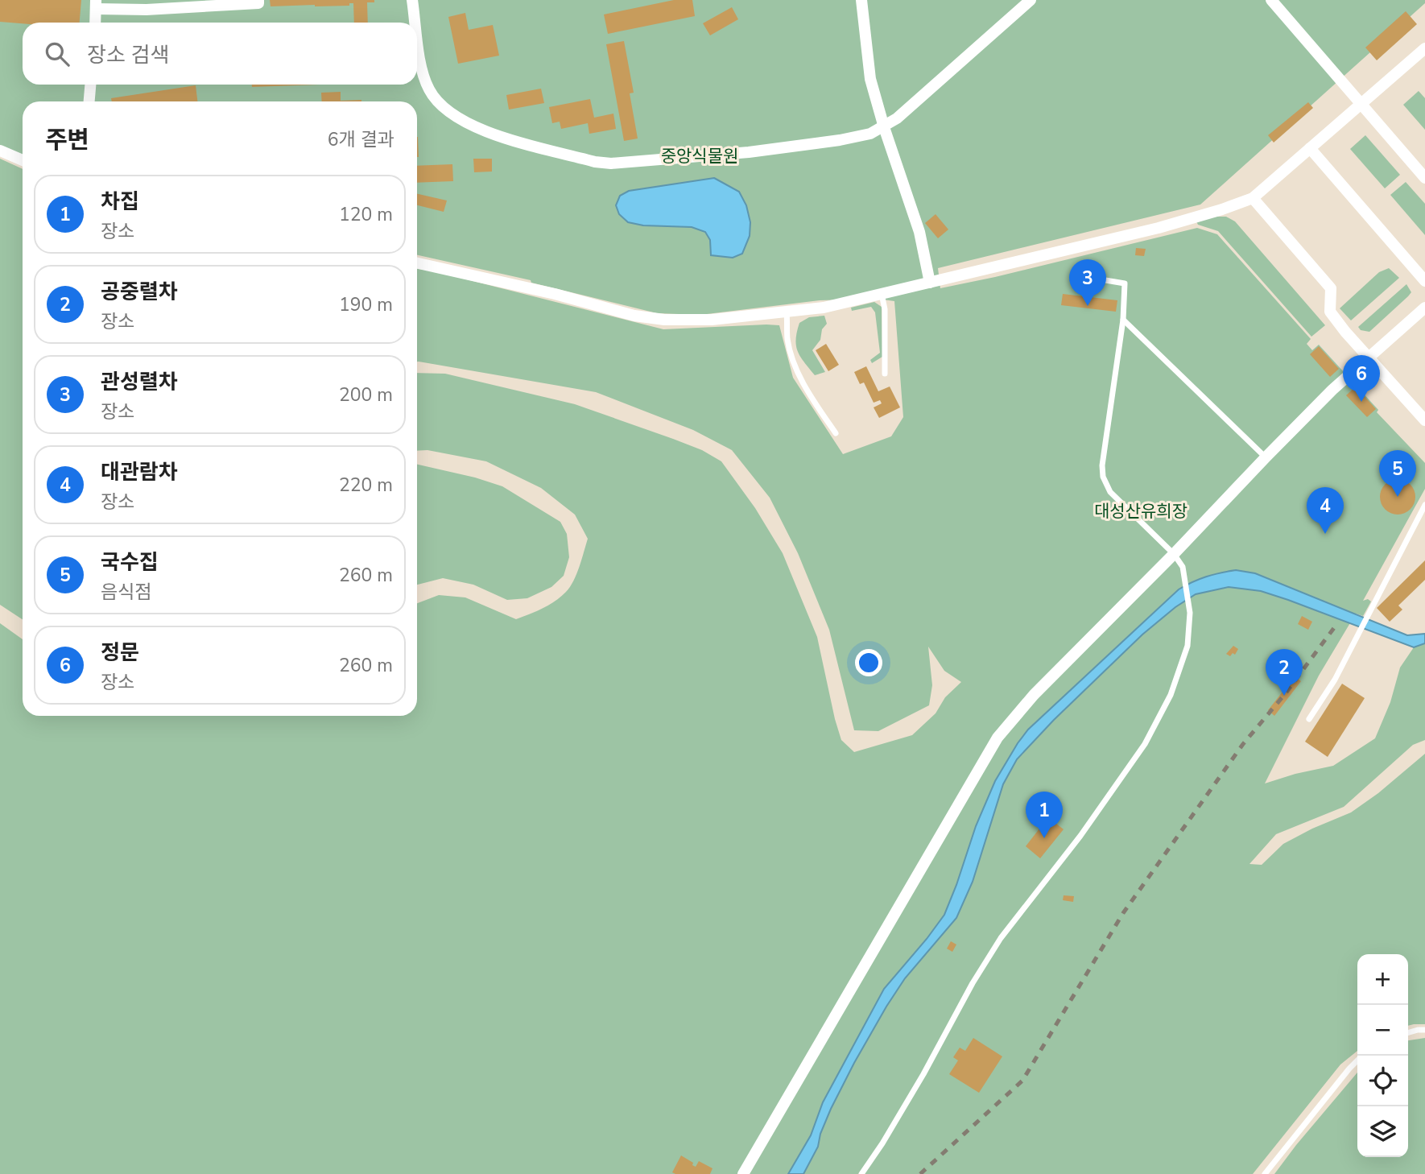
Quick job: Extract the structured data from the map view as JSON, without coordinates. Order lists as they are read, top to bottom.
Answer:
{
  "parks": ["중앙식물원", "대성산유희장"],
  "page": {
    "search": "장소 검색",
    "heading": ["주변", "6개 결과"],
    "list": [
      {
        "mark": "1",
        "name": "차집",
        "note": "장소",
        "value": "120 m"
      },
      {
        "mark": "2",
        "name": "공중렬차",
        "note": "장소",
        "value": "190 m"
      },
      {
        "mark": "3",
        "name": "관성렬차",
        "note": "장소",
        "value": "200 m"
      },
      {
        "mark": "4",
        "name": "대관람차",
        "note": "장소",
        "value": "220 m"
      },
      {
        "mark": "5",
        "name": "국수집",
        "note": "음식점",
        "value": "260 m"
      },
      {
        "mark": "6",
        "name": "정문",
        "note": "장소",
        "value": "260 m"
      }
    ],
    "pins": [
      "3",
      "6",
      "5",
      "4",
      "2",
      "1"
    ],
    "map_buttons": ["+", "−"]
  }
}
